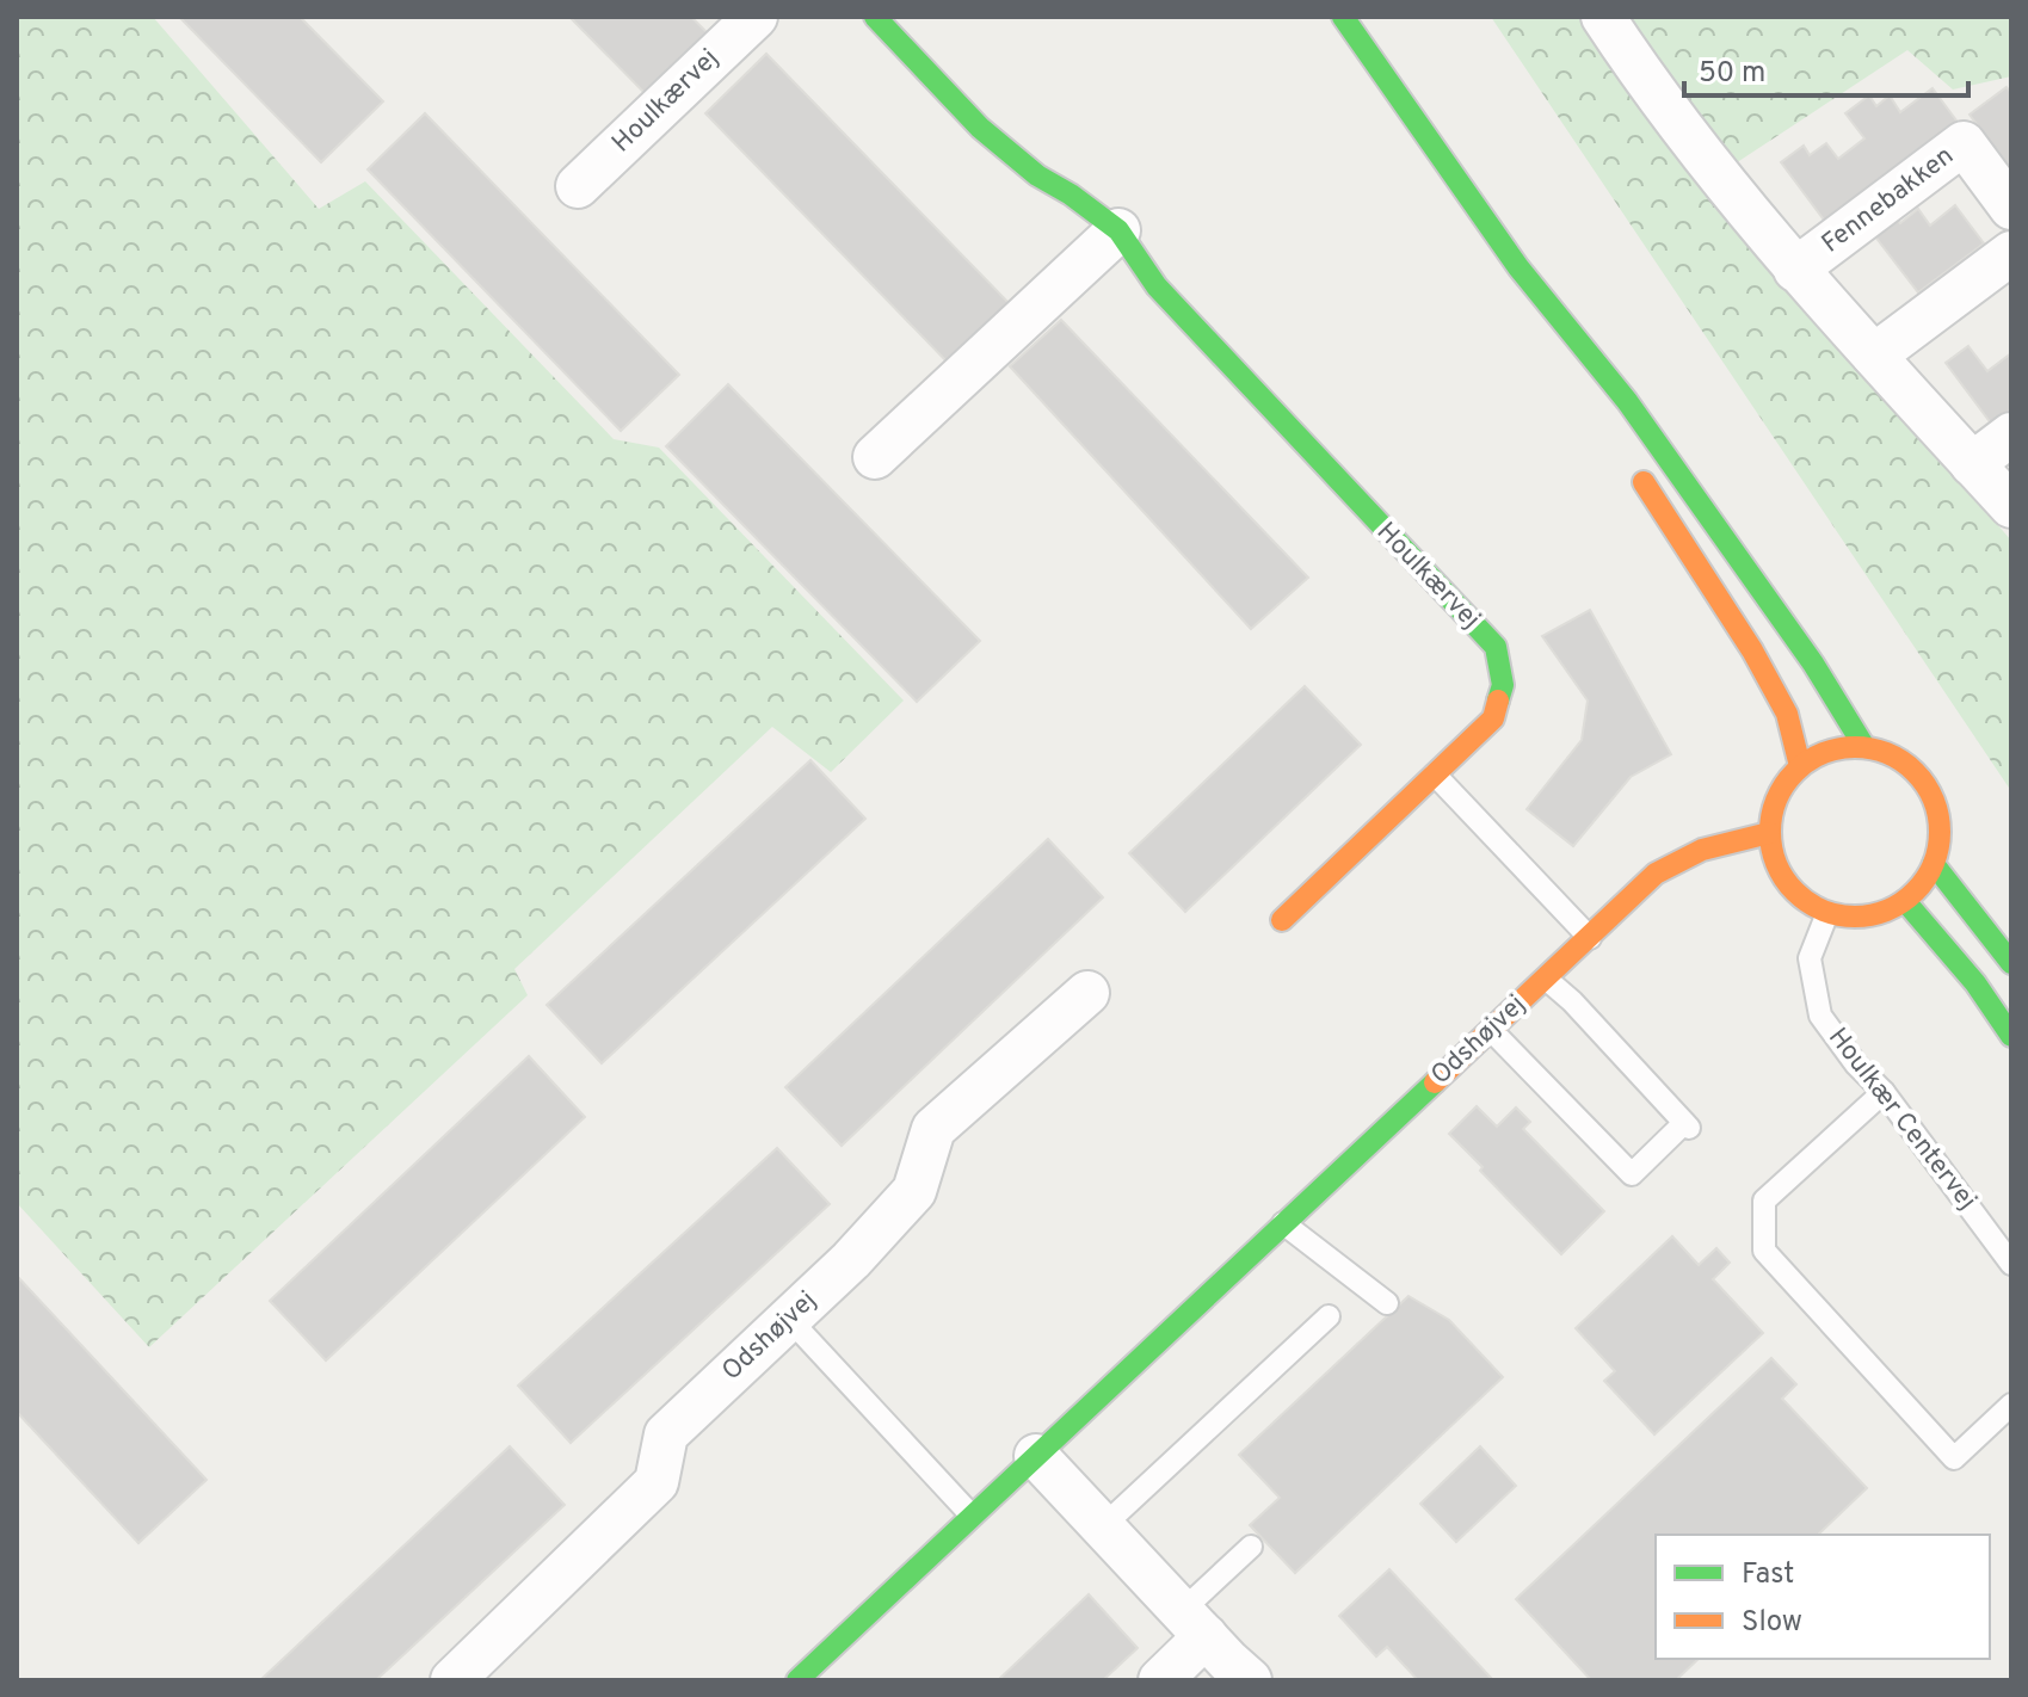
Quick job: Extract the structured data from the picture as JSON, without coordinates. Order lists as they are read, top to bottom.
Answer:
{
  "streets": {
    "street": ["Houlkærvej", "Fennebakken", "Odshøjvej"],
    "lane": ["Houlkær Centervej"]
  },
  "crossings": [
    ["Odshøjvej", "Houlkær Centervej"]
  ],
  "legend": ["Fast", "Slow"],
  "scale_bar": "50 m"
}
